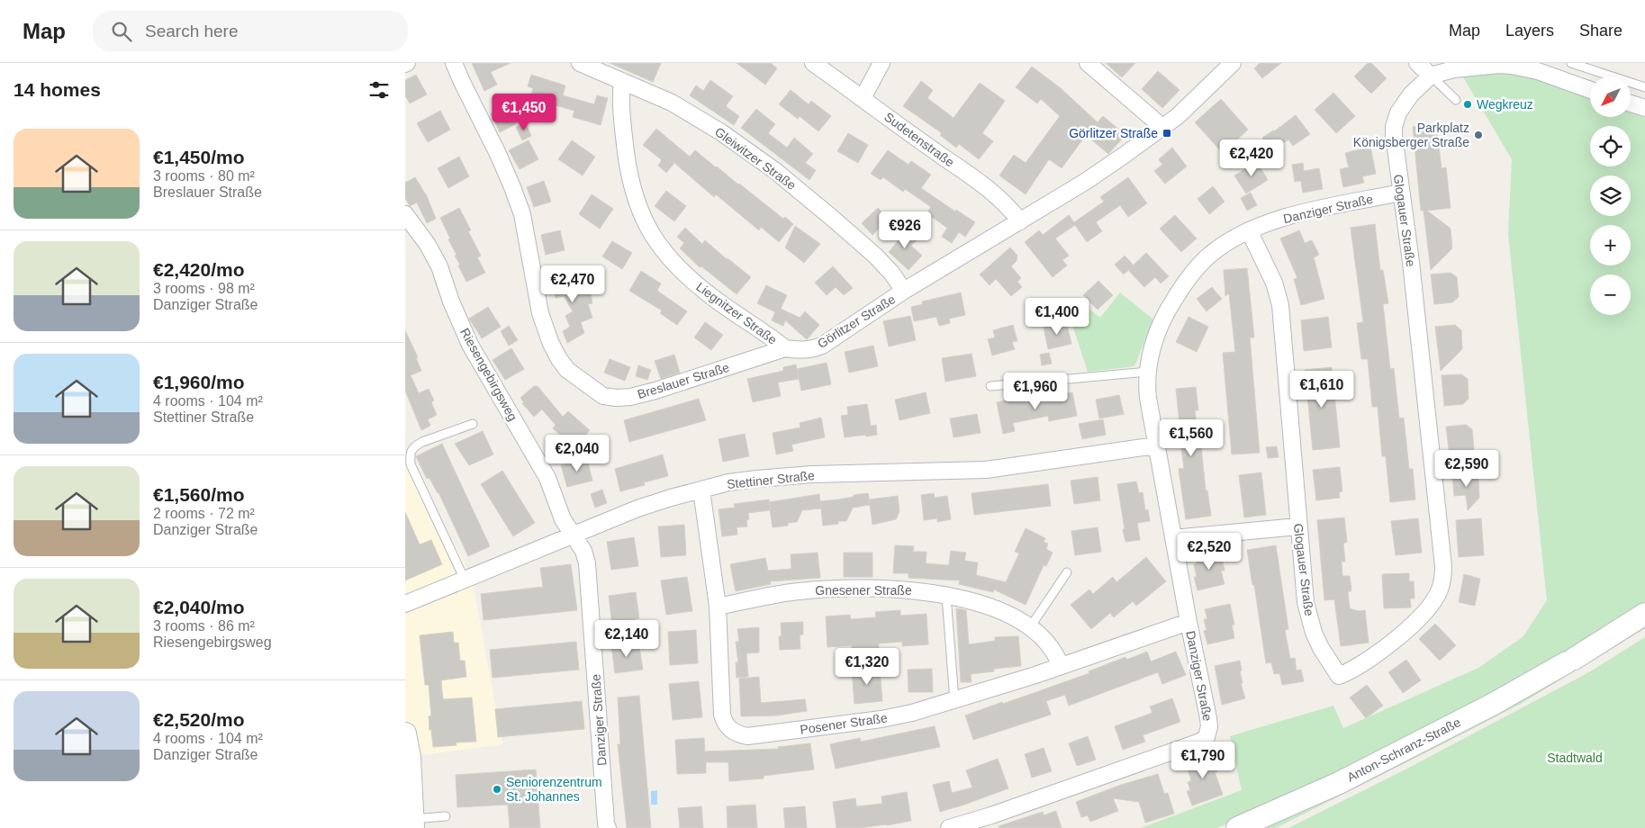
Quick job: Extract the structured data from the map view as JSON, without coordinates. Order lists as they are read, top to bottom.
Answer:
{
  "streets": {
    "main road": ["Anton-Schranz-Straße"],
    "street": [
      "Sudetenstraße",
      "Gleiwitzer Straße",
      "Danziger Straße",
      "Glogauer Straße",
      "Liegnitzer Straße",
      "Görlitzer Straße",
      "Riesengebirgsweg",
      "Breslauer Straße",
      "Stettiner Straße",
      "Gnesener Straße",
      "Posener Straße"
    ]
  },
  "crossings": [
    ["Sudetenstraße", "Görlitzer Straße"],
    ["Gleiwitzer Straße", "Liegnitzer Straße"],
    ["Gleiwitzer Straße", "Görlitzer Straße"],
    ["Danziger Straße", "Glogauer Straße"],
    ["Danziger Straße", "Riesengebirgsweg"],
    ["Danziger Straße", "Stettiner Straße"],
    ["Danziger Straße", "Posener Straße"],
    ["Liegnitzer Straße", "Görlitzer Straße"],
    ["Liegnitzer Straße", "Breslauer Straße"],
    ["Görlitzer Straße", "Breslauer Straße"],
    ["Riesengebirgsweg", "Stettiner Straße"],
    ["Stettiner Straße", "Posener Straße"],
    ["Gnesener Straße", "Posener Straße"]
  ],
  "parks": ["Stadtwald"],
  "places": {
    "other": ["Wegkreuz", "Parkplatz Königsberger Straße", "Seniorenzentrum St. Johannes"],
    "transit": ["Görlitzer Straße"]
  },
  "north": "bottom left",
  "page": {
    "header": "Map",
    "search": "Search here",
    "nav": ["Map", "Layers", "Share"],
    "heading": "14 homes",
    "map_buttons": ["+", "−"],
    "price": [
      "€1,450",
      "€2,420",
      "€926",
      "€2,470",
      "€1,400",
      "€1,610",
      "€1,960",
      "€1,560",
      "€2,040",
      "€2,590",
      "€2,520",
      "€2,140",
      "€1,320",
      "€1,790"
    ],
    "list": [
      {
        "name": "€1,450/mo",
        "note": "3 rooms · 80 m² · Breslauer Straße"
      },
      {
        "name": "€2,420/mo",
        "note": "3 rooms · 98 m² · Danziger Straße"
      },
      {
        "name": "€1,960/mo",
        "note": "4 rooms · 104 m² · Stettiner Straße"
      },
      {
        "name": "€1,560/mo",
        "note": "2 rooms · 72 m² · Danziger Straße"
      },
      {
        "name": "€2,040/mo",
        "note": "3 rooms · 86 m² · Riesengebirgsweg"
      },
      {
        "name": "€2,520/mo",
        "note": "4 rooms · 104 m² · Danziger Straße"
      }
    ]
  }
}
